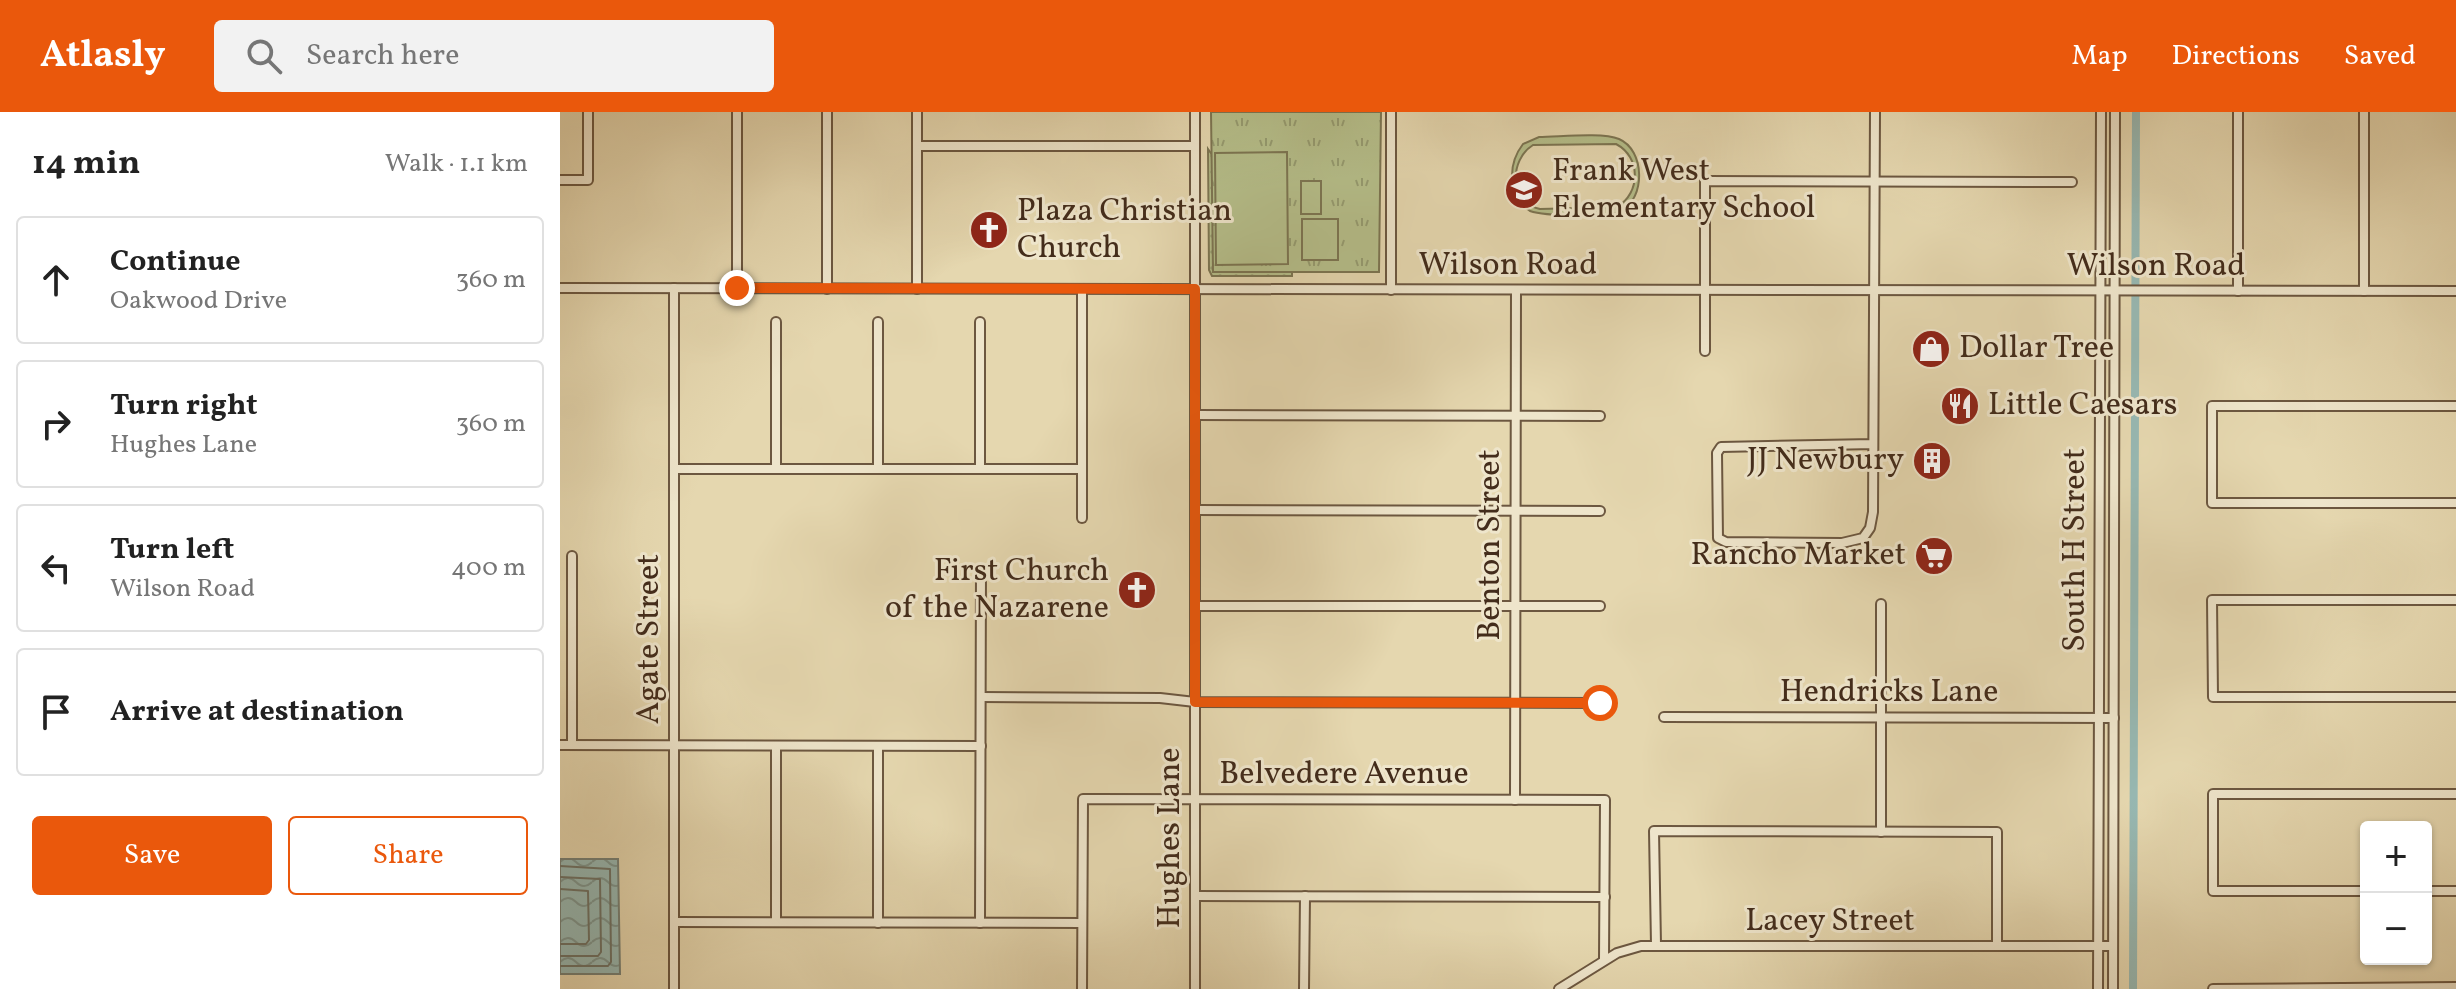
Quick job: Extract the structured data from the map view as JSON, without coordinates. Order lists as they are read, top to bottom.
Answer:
{
  "streets": {
    "street": [
      "Wilson Road",
      "Benton Street",
      "South H Street",
      "Agate Street",
      "Hendricks Lane",
      "Belvedere Avenue",
      "Hughes Lane",
      "Lacey Street"
    ]
  },
  "crossings": [
    ["Wilson Road", "Benton Street"],
    ["Wilson Road", "South H Street"],
    ["Wilson Road", "Agate Street"],
    ["Wilson Road", "Hughes Lane"],
    ["Benton Street", "Belvedere Avenue"],
    ["South H Street", "Hendricks Lane"],
    ["South H Street", "Lacey Street"],
    ["Belvedere Avenue", "Hughes Lane"]
  ],
  "places": {
    "school or university": ["Frank West Elementary School"],
    "church": ["Plaza Christian Church", "First Church of the Nazarene"],
    "shop": ["Dollar Tree"],
    "restaurant": ["Little Caesars"],
    "building": ["JJ Newbury"],
    "supermarket": ["Rancho Market"]
  },
  "page": {
    "header": "Atlasly",
    "search": "Search here",
    "nav": ["Map", "Directions", "Saved"],
    "heading": ["14 min", "Walk · 1.1 km"],
    "list": [
      ["Continue", "Oakwood Drive", "360 m"],
      ["Turn right", "Hughes Lane", "360 m"],
      ["Turn left", "Wilson Road", "400 m"],
      "Arrive at destination"
    ],
    "buttons": ["Save", "Share"],
    "map_buttons": ["+", "−"]
  }
}
